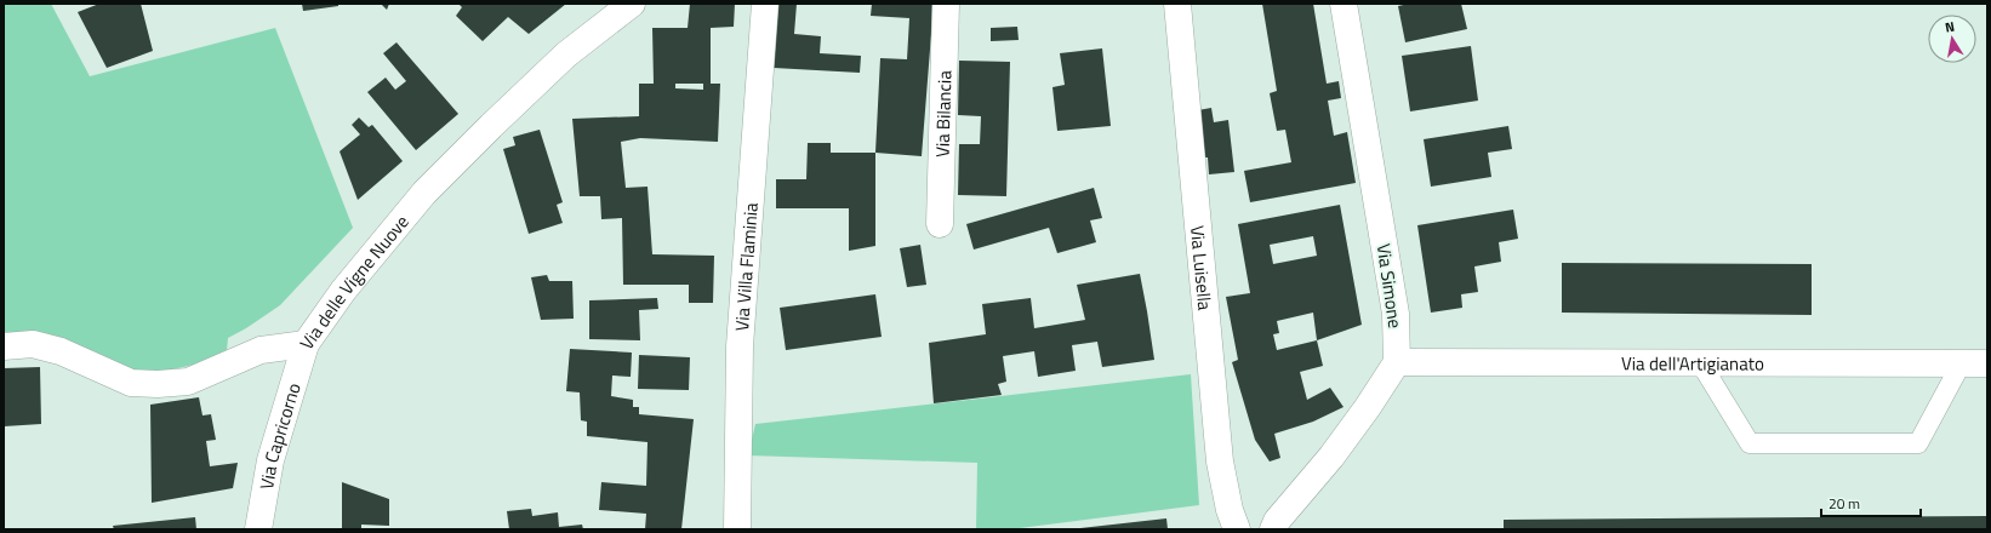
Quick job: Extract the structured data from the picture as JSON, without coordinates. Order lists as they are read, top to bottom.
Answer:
{
  "streets": {
    "street": [
      "Via Bilancia",
      "Via Villa Flaminia",
      "Via Luisella",
      "Via delle Vigne Nuove",
      "Via Simone",
      "Via dell'Artigianato",
      "Via Capricorno"
    ]
  },
  "crossings": [
    ["Via delle Vigne Nuove", "Via Capricorno"],
    ["Via Simone", "Via dell'Artigianato"]
  ],
  "scale_bar": "20 m",
  "north": "top"
}
